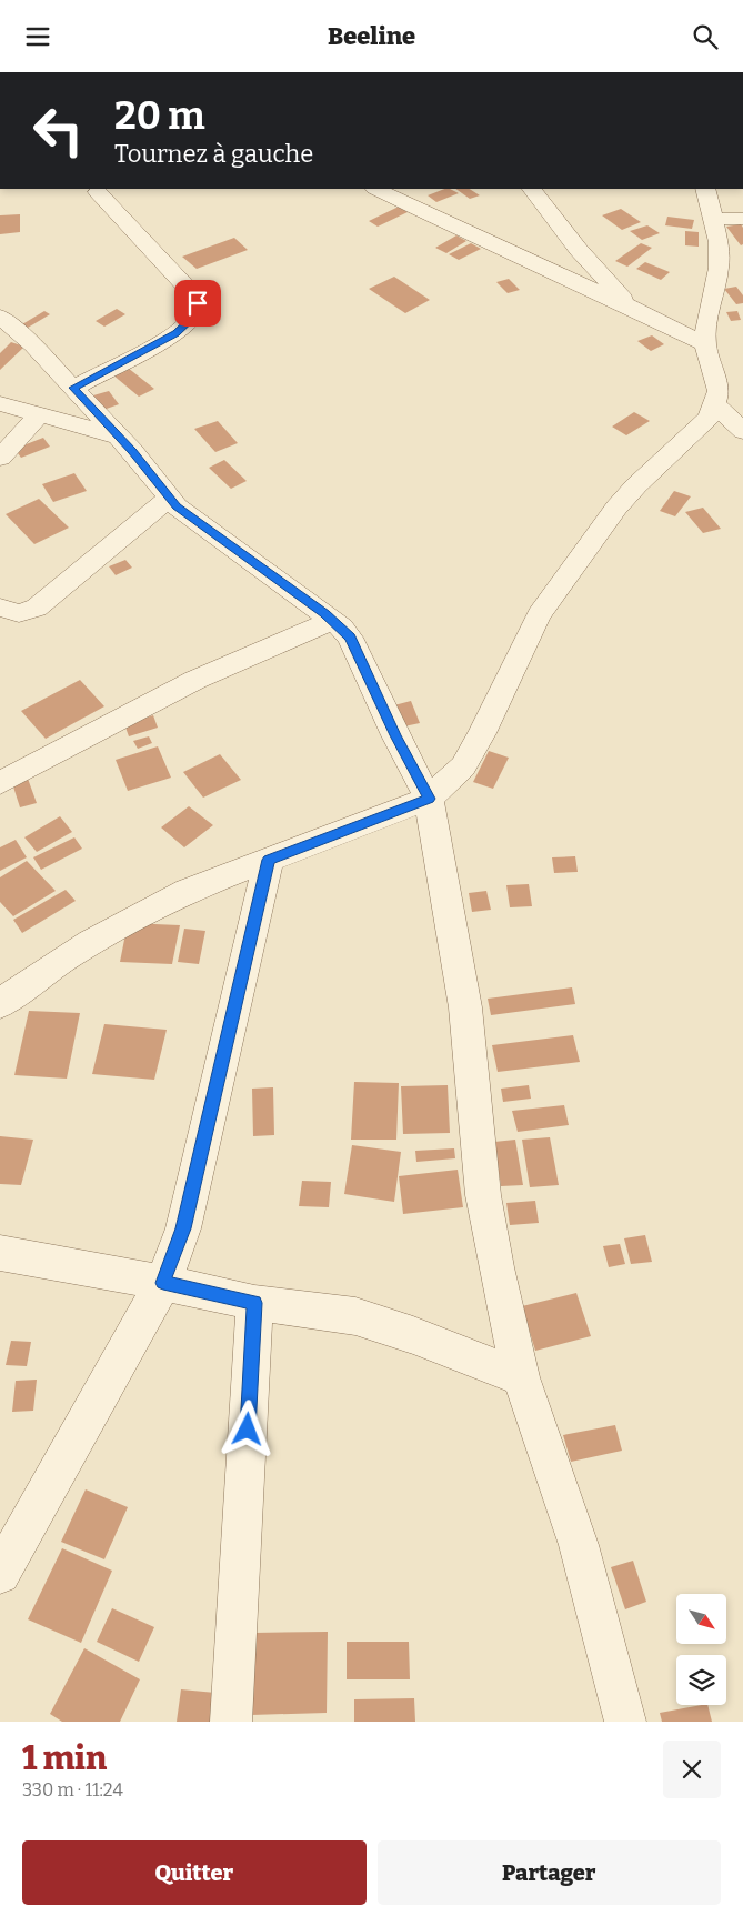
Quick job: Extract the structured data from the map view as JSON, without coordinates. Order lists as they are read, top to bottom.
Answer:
{
  "north": "bottom right",
  "page": {
    "header": "Beeline",
    "turn": ["20 m", "Tournez à gauche"],
    "heading": ["1 min", "330 m · 11:24"],
    "buttons": ["Quitter", "Partager"]
  }
}
